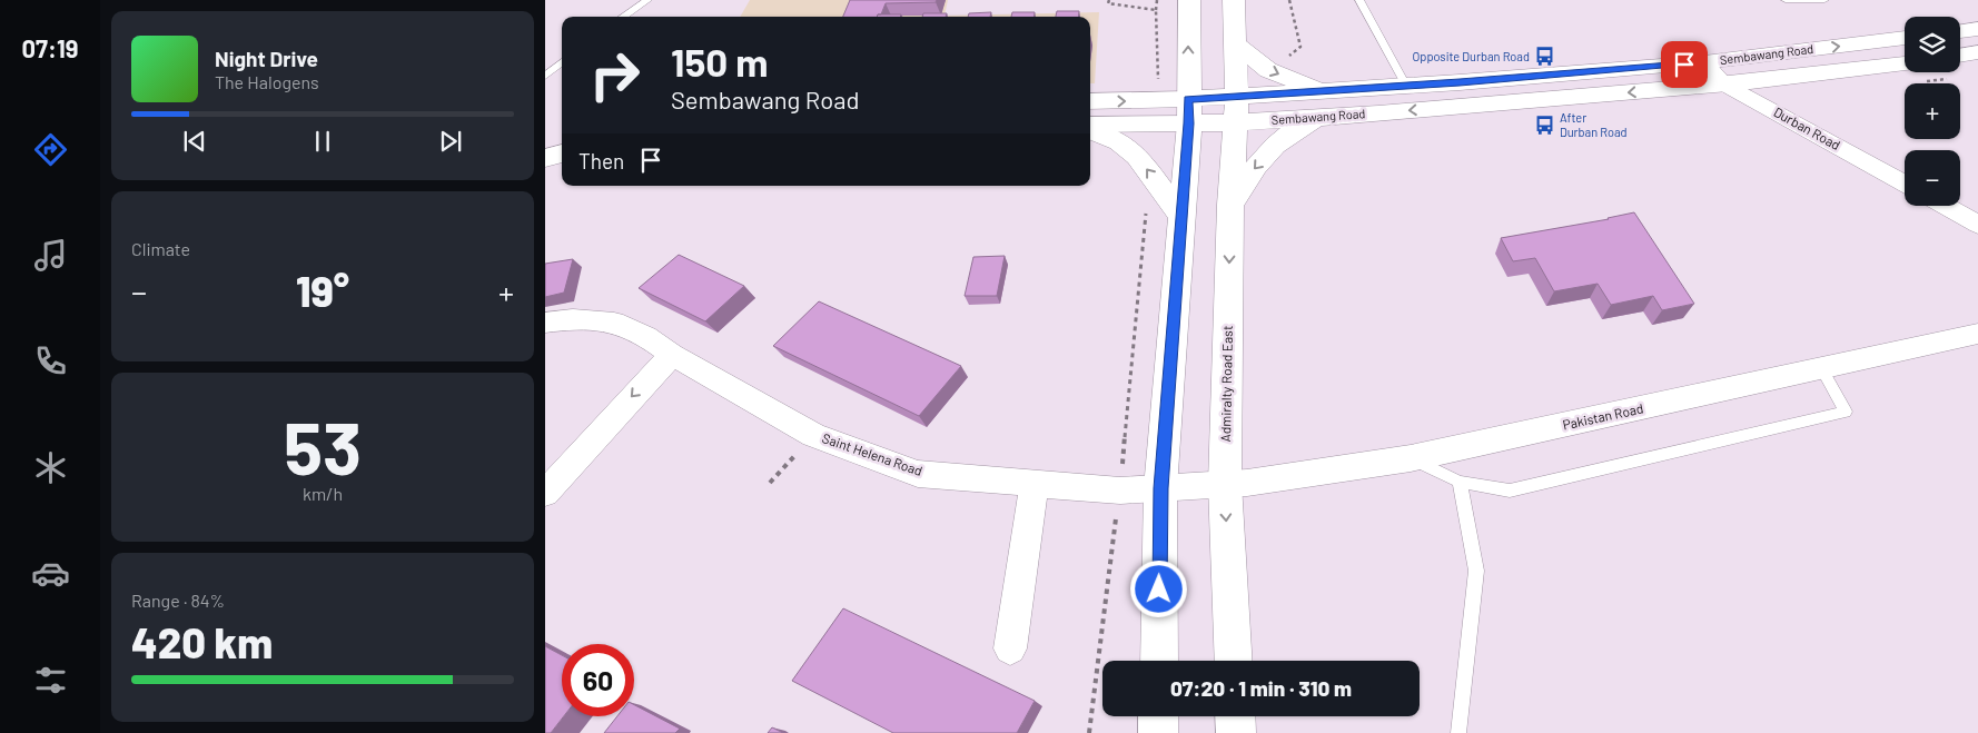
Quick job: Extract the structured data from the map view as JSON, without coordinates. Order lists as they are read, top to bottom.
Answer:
{
  "streets": {
    "main road": ["Sembawang Road", "Admiralty Road East"],
    "street": ["Durban Road", "Pakistan Road", "Saint Helena Road"]
  },
  "crossings": [
    ["Sembawang Road", "Durban Road"],
    ["Sembawang Road", "Admiralty Road East"],
    ["Admiralty Road East", "Pakistan Road"],
    ["Admiralty Road East", "Saint Helena Road"],
    ["Pakistan Road", "Saint Helena Road"]
  ],
  "places": {
    "bus stop": ["Opposite Durban Road", "After Durban Road"]
  },
  "page": {
    "tabs": "07:19",
    "map_buttons": ["+", "−"],
    "turn": ["150 m", "Sembawang Road"],
    "song": ["Night Drive", "The Halogens"],
    "then": "Then",
    "tile": [
      "Climate",
      ["53", "km/h"],
      ["Range · 84%", "420 km"]
    ],
    "heat": ["−", "19°", "+"],
    "limit": "60",
    "trip": "07:20 · 1 min · 310 m"
  }
}
